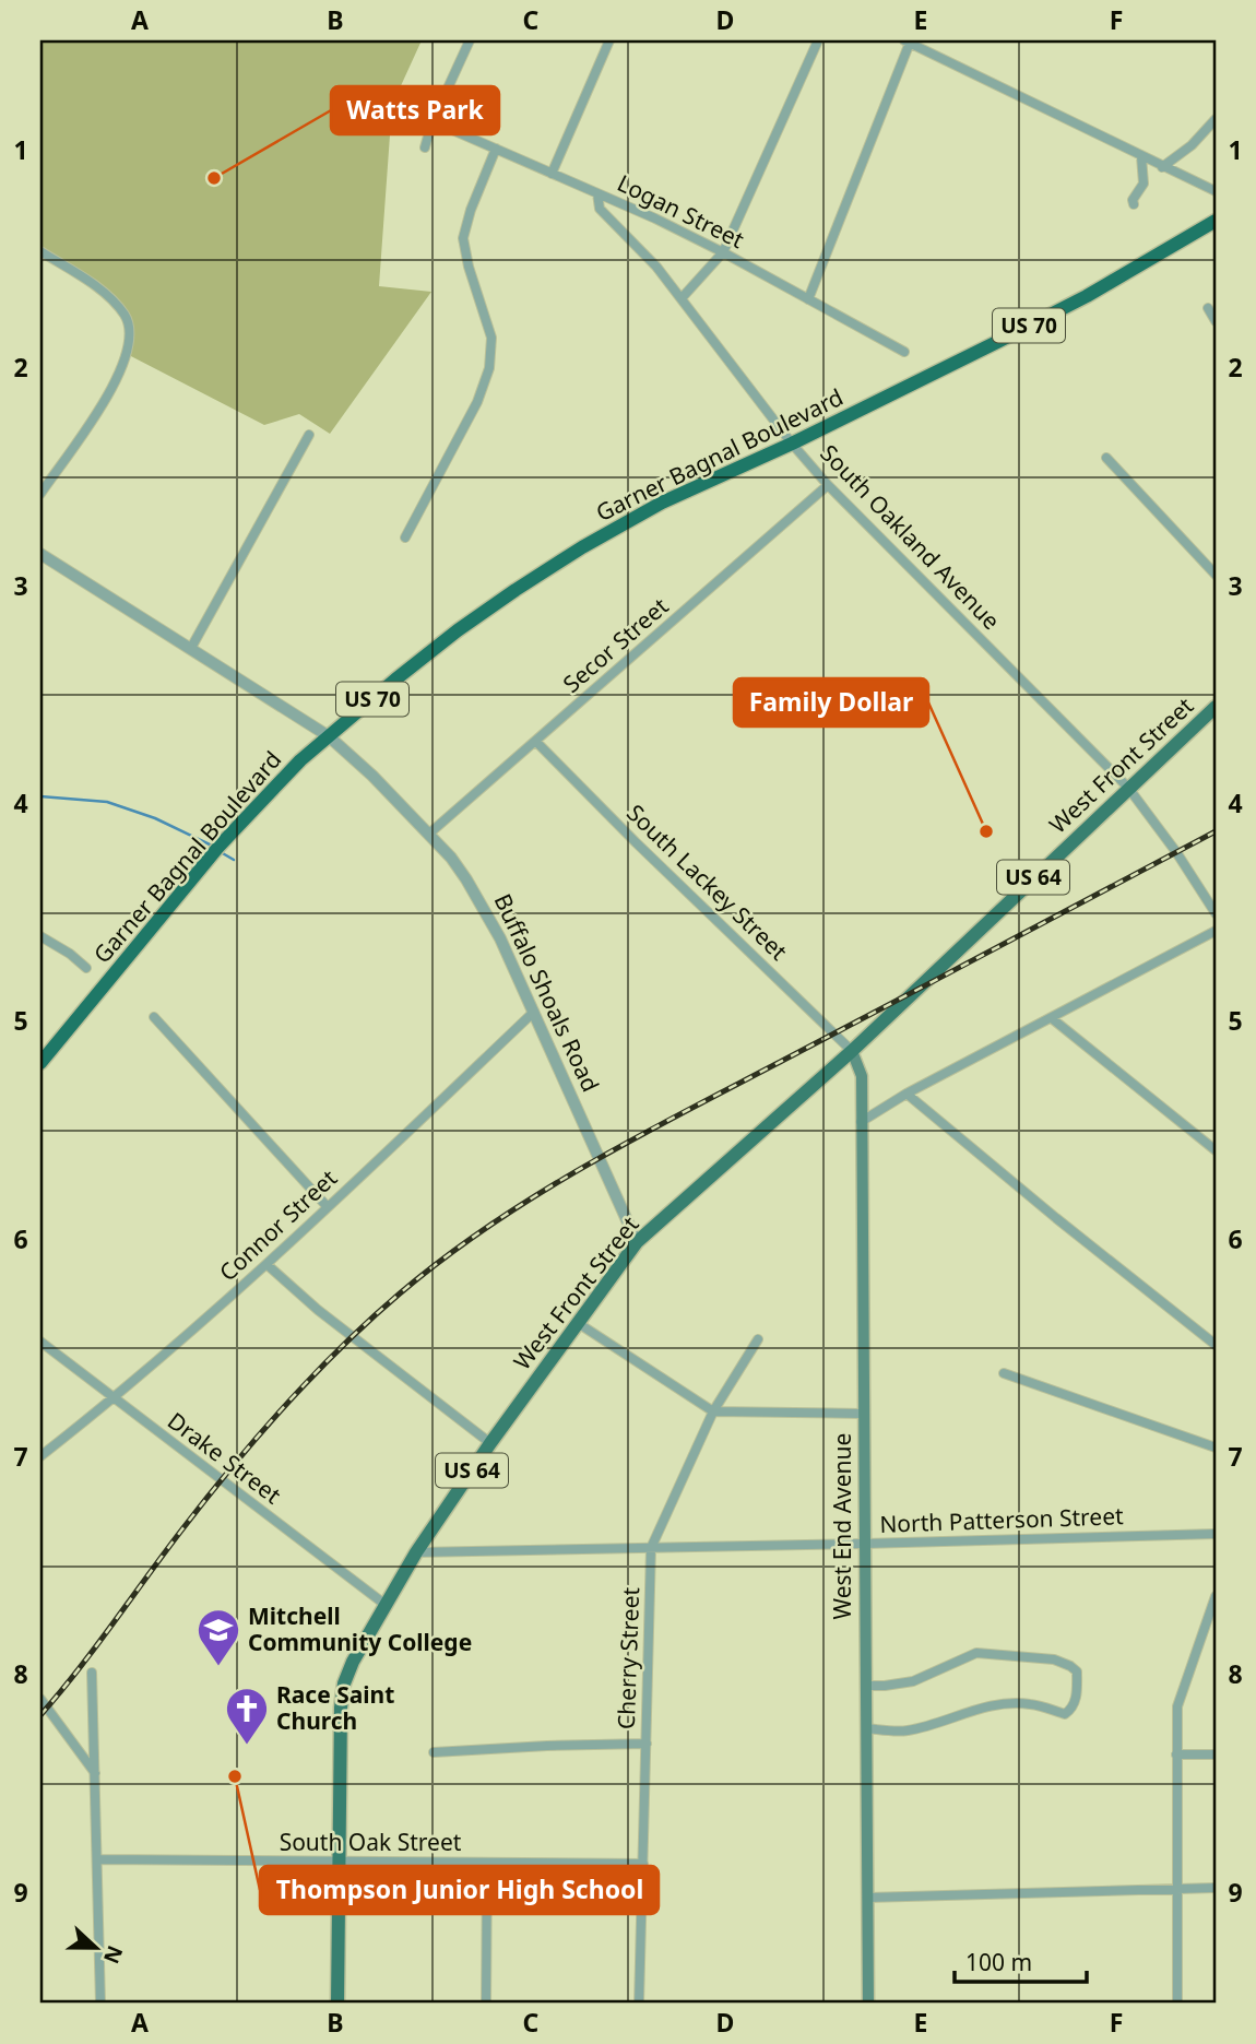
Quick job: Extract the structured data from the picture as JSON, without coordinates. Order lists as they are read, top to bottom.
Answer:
{
  "streets": {
    "highway": ["US 70", "Garner Bagnal Boulevard"],
    "main road": ["West Front Street", "US 64", "West End Avenue"],
    "street": [
      "Logan Street",
      "South Oakland Avenue",
      "Secor Street",
      "South Lackey Street",
      "Buffalo Shoals Road",
      "Connor Street",
      "Drake Street",
      "North Patterson Street",
      "Cherry Street",
      "South Oak Street"
    ]
  },
  "crossings": [
    ["Logan Street", "South Oakland Avenue"],
    ["Garner Bagnal Boulevard", "South Oakland Avenue"],
    ["Garner Bagnal Boulevard", "Buffalo Shoals Road"],
    ["South Oakland Avenue", "Secor Street"],
    ["South Oakland Avenue", "West Front Street"],
    ["Secor Street", "South Lackey Street"],
    ["Secor Street", "Buffalo Shoals Road"],
    ["West Front Street", "South Lackey Street"],
    ["West Front Street", "Buffalo Shoals Road"],
    ["West Front Street", "Drake Street"],
    ["West Front Street", "North Patterson Street"],
    ["West Front Street", "West End Avenue"],
    ["West Front Street", "South Oak Street"],
    ["South Lackey Street", "West End Avenue"],
    ["Buffalo Shoals Road", "Connor Street"],
    ["Connor Street", "Drake Street"],
    ["North Patterson Street", "West End Avenue"],
    ["North Patterson Street", "Cherry Street"],
    ["Cherry Street", "South Oak Street"]
  ],
  "places": {
    "other": ["Watts Park", "Family Dollar", "Thompson Junior High School"],
    "school or university": ["Mitchell Community College"],
    "church": ["Race Saint Church"]
  },
  "scale_bar": "100 m",
  "north": "right",
  "grid": {
    "columns": [
      "A",
      "B",
      "C",
      "D",
      "E",
      "F"
    ],
    "rows": [
      "1",
      "2",
      "3",
      "4",
      "5",
      "6",
      "7",
      "8",
      "9"
    ]
  }
}
